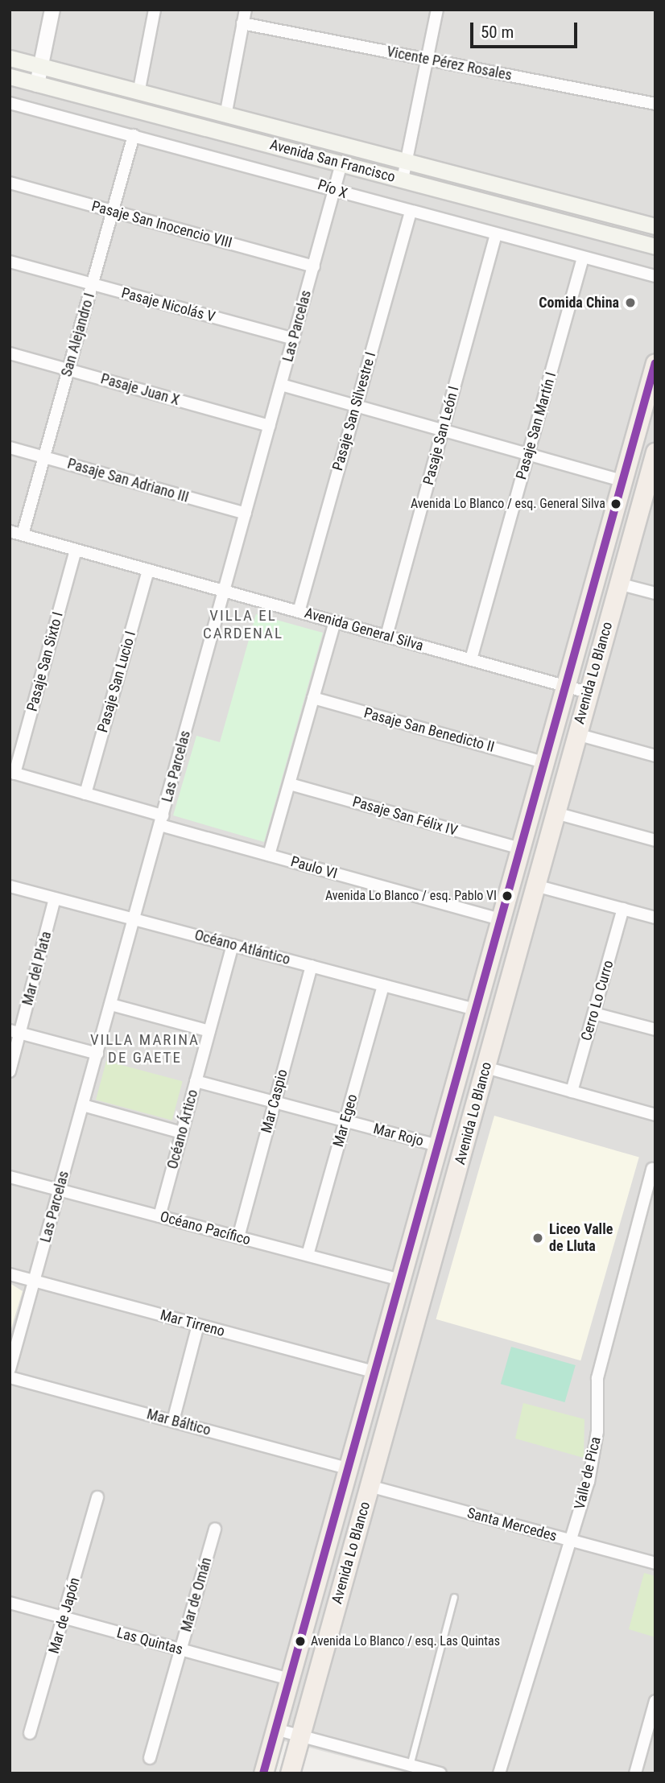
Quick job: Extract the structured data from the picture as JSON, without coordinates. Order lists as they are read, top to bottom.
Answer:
{
  "streets": {
    "main road": ["Avenida San Francisco", "Avenida Lo Blanco"],
    "street": [
      "Vicente Pérez Rosales",
      "Pío X",
      "Pasaje San Inocencio VIII",
      "Pasaje Nicolás V",
      "Las Parcelas",
      "San Alejandro I",
      "Pasaje Juan X",
      "Pasaje San Silvestre I",
      "Pasaje San Martín I",
      "Pasaje San León I",
      "Pasaje San Adriano III",
      "Avenida General Silva",
      "Pasaje San Sixto I",
      "Pasaje San Lucio I",
      "Pasaje San Benedicto II",
      "Pasaje San Félix IV",
      "Paulo VI",
      "Océano Atlántico",
      "Mar del Plata",
      "Cerro Lo Curro",
      "Mar Caspio",
      "Mar Egeo",
      "Océano Ártico",
      "Mar Rojo",
      "Océano Pacífico",
      "Mar Tirreno",
      "Mar Báltico",
      "Valle de Pica",
      "Santa Mercedes",
      "Mar de Omán",
      "Mar de Japón",
      "Las Quintas"
    ]
  },
  "crossings": [
    ["Avenida San Francisco", "Las Parcelas"],
    ["Pío X", "Las Parcelas"],
    ["Pío X", "San Alejandro I"],
    ["Pío X", "Pasaje San Silvestre I"],
    ["Pío X", "Pasaje San Martín I"],
    ["Pío X", "Pasaje San León I"],
    ["Pasaje San Inocencio VIII", "Las Parcelas"],
    ["Pasaje San Inocencio VIII", "San Alejandro I"],
    ["Pasaje Nicolás V", "Las Parcelas"],
    ["Pasaje Nicolás V", "San Alejandro I"],
    ["Las Parcelas", "Pasaje Juan X"],
    ["Las Parcelas", "Pasaje San Adriano III"],
    ["Las Parcelas", "Avenida General Silva"],
    ["Las Parcelas", "Paulo VI"],
    ["Las Parcelas", "Océano Atlántico"],
    ["Las Parcelas", "Océano Pacífico"],
    ["Las Parcelas", "Mar Tirreno"],
    ["San Alejandro I", "Pasaje Juan X"],
    ["San Alejandro I", "Pasaje San Adriano III"],
    ["San Alejandro I", "Avenida General Silva"],
    ["Pasaje San Silvestre I", "Avenida General Silva"],
    ["Pasaje San Martín I", "Avenida General Silva"],
    ["Pasaje San León I", "Avenida General Silva"],
    ["Avenida General Silva", "Pasaje San Sixto I"],
    ["Avenida General Silva", "Avenida Lo Blanco"],
    ["Avenida General Silva", "Pasaje San Lucio I"],
    ["Pasaje San Sixto I", "Paulo VI"],
    ["Avenida Lo Blanco", "Pasaje San Benedicto II"],
    ["Avenida Lo Blanco", "Pasaje San Félix IV"],
    ["Avenida Lo Blanco", "Paulo VI"],
    ["Avenida Lo Blanco", "Océano Atlántico"],
    ["Avenida Lo Blanco", "Mar Rojo"],
    ["Avenida Lo Blanco", "Océano Pacífico"],
    ["Avenida Lo Blanco", "Mar Tirreno"],
    ["Avenida Lo Blanco", "Mar Báltico"],
    ["Avenida Lo Blanco", "Santa Mercedes"],
    ["Avenida Lo Blanco", "Las Quintas"],
    ["Pasaje San Lucio I", "Paulo VI"],
    ["Océano Atlántico", "Mar del Plata"],
    ["Océano Atlántico", "Mar Caspio"],
    ["Océano Atlántico", "Mar Egeo"],
    ["Océano Atlántico", "Océano Ártico"],
    ["Mar Caspio", "Mar Rojo"],
    ["Mar Caspio", "Océano Pacífico"],
    ["Mar Egeo", "Mar Rojo"],
    ["Mar Egeo", "Océano Pacífico"],
    ["Océano Ártico", "Mar Rojo"],
    ["Océano Ártico", "Océano Pacífico"],
    ["Valle de Pica", "Santa Mercedes"],
    ["Mar de Omán", "Las Quintas"],
    ["Mar de Japón", "Las Quintas"]
  ],
  "districts": ["VILLA EL CARDENAL", "VILLA MARINA DE GAETE"],
  "places": [
    "Comida China",
    "Avenida Lo Blanco / esq. General Silva",
    "Avenida Lo Blanco / esq. Pablo VI",
    "Liceo Valle de Lluta",
    "Avenida Lo Blanco / esq. Las Quintas"
  ],
  "scale_bar": "50 m"
}
